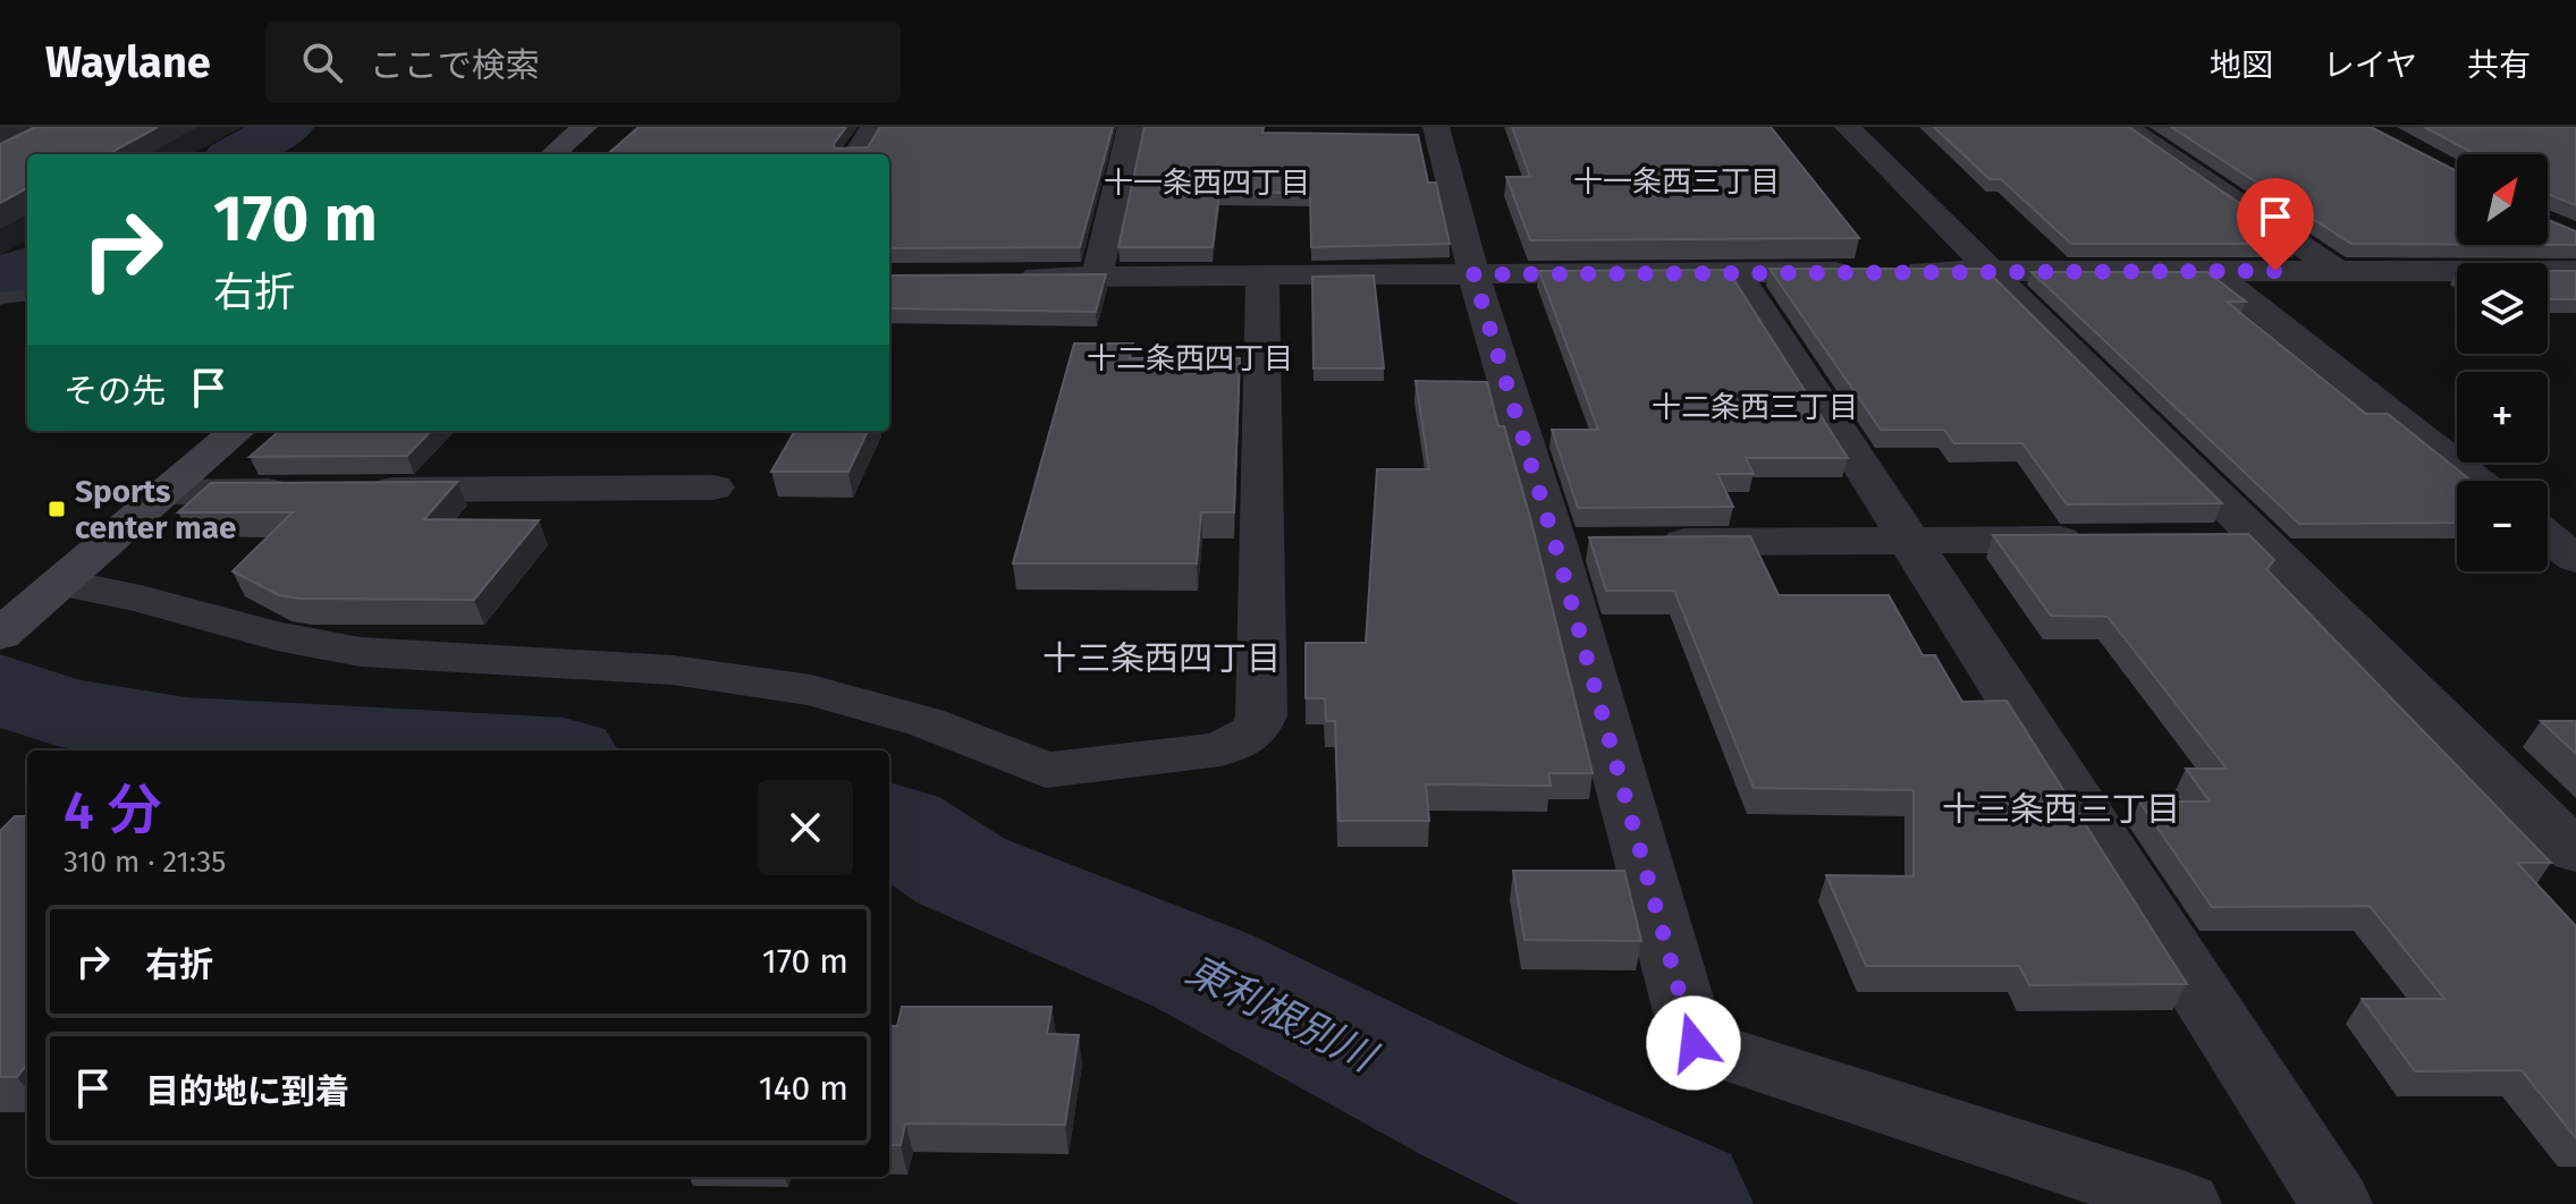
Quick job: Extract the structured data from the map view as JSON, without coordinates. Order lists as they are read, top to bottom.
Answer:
{
  "districts": [
    "十一条西三丁目",
    "十一条西四丁目",
    "十二条西四丁目",
    "十二条西三丁目",
    "十三条西四丁目",
    "十三条西三丁目"
  ],
  "water": ["東利根別川"],
  "places": {
    "transit": ["Sports center mae"]
  },
  "north": "top right",
  "page": {
    "header": "Waylane",
    "search": "ここで検索",
    "nav": ["地図", "レイヤ", "共有"],
    "map_buttons": ["+", "−"],
    "turn": ["170 m", "右折"],
    "then": "その先",
    "heading": ["4 分", "310 m · 21:35"],
    "list": [
      {
        "name": "右折",
        "value": "170 m"
      },
      {
        "name": "目的地に到着",
        "value": "140 m"
      }
    ]
  }
}
